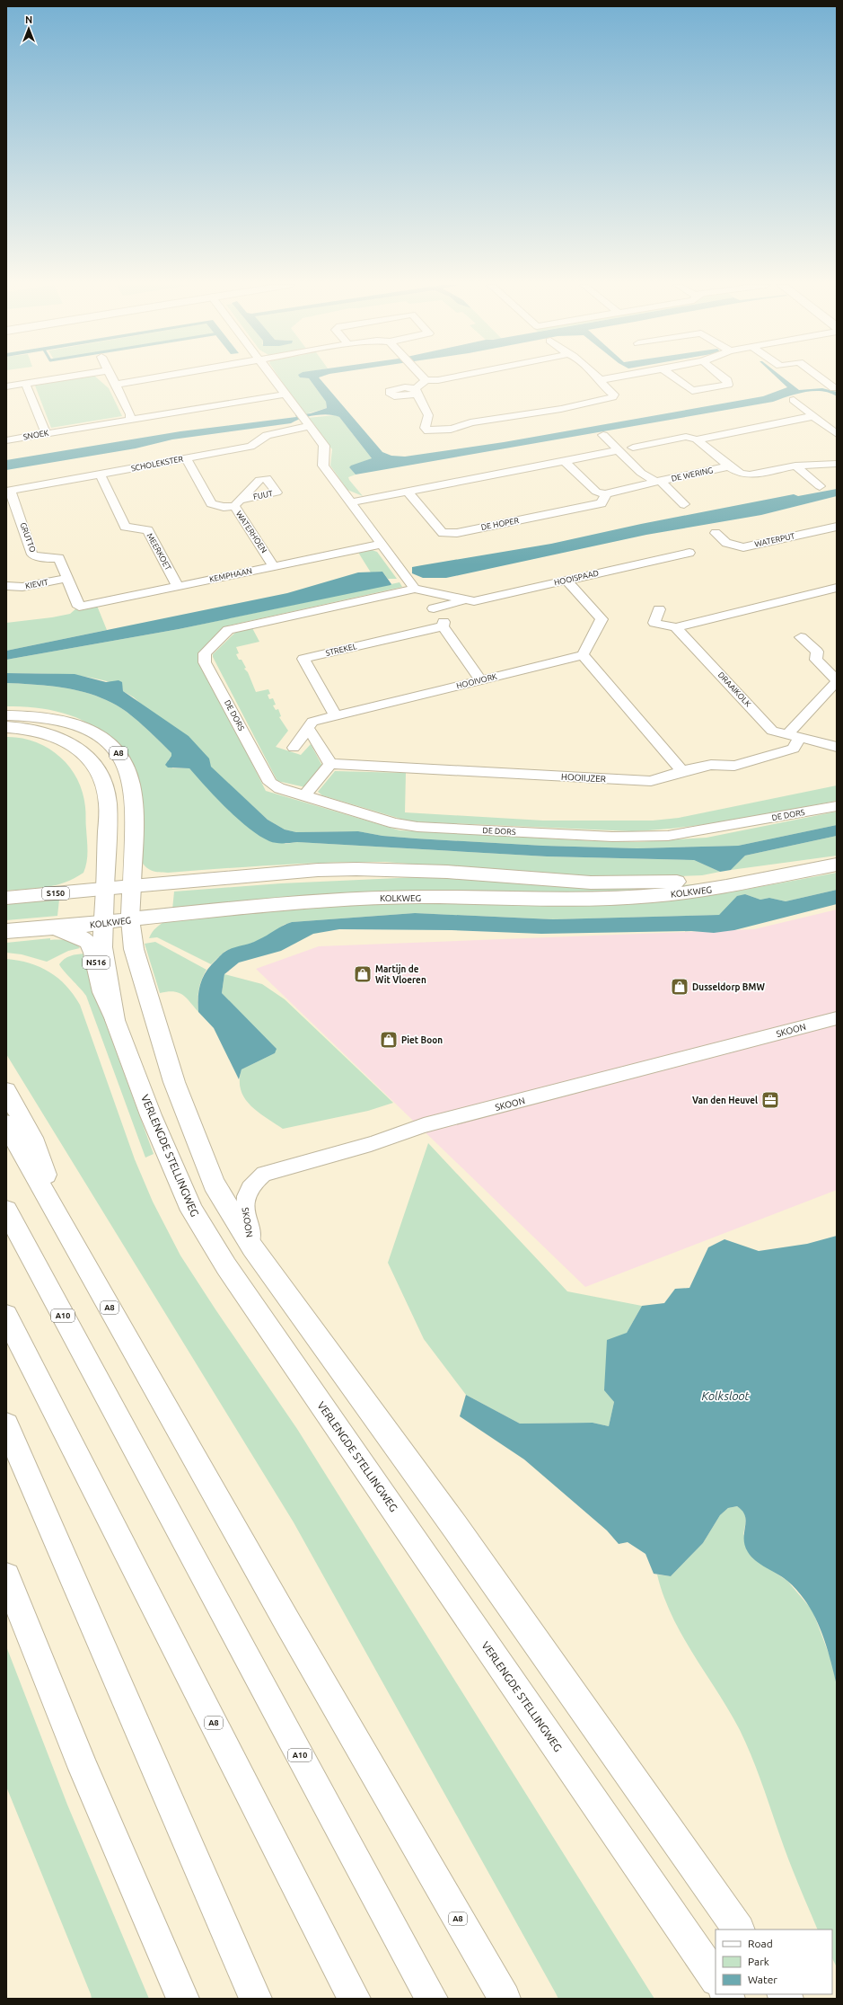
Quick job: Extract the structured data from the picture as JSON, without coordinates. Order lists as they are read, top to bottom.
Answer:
{
  "streets": {
    "main road": [
      "A8",
      "KOLKWEG",
      "S150",
      "N516",
      "VERLENGDE STELLINGWEG",
      "A10"
    ],
    "street": [
      "SNOEK",
      "SCHOLEKSTER",
      "DE WERING",
      "DE HOPER",
      "WATERHOEN",
      "GRUTTO",
      "WATERPUT",
      "MEERKOET",
      "KEMPHAAN",
      "HOOISPAAD",
      "KIEVIT",
      "STREKEL",
      "HOOIVORK",
      "DRAAIKOLK",
      "DE DORS",
      "HOOIIJZER",
      "SKOON"
    ]
  },
  "crossings": [
    ["SCHOLEKSTER", "WATERHOEN"],
    ["SCHOLEKSTER", "GRUTTO"],
    ["SCHOLEKSTER", "MEERKOET"],
    ["DE WERING", "DE HOPER"],
    ["WATERHOEN", "KEMPHAAN"],
    ["GRUTTO", "KEMPHAAN"],
    ["GRUTTO", "KIEVIT"],
    ["MEERKOET", "KEMPHAAN"],
    ["KEMPHAAN", "KIEVIT"],
    ["HOOISPAAD", "DE DORS"],
    ["STREKEL", "HOOIVORK"],
    ["A8", "KOLKWEG"],
    ["KOLKWEG", "N516"],
    ["KOLKWEG", "VERLENGDE STELLINGWEG"],
    ["N516", "VERLENGDE STELLINGWEG"]
  ],
  "water": ["Kolksloot"],
  "places": {
    "shop": ["Martijn de Wit Vloeren", "Dusseldorp BMW", "Piet Boon"],
    "office": ["Van den Heuvel"]
  },
  "legend": ["Road", "Park", "Water"],
  "north": "top"
}
